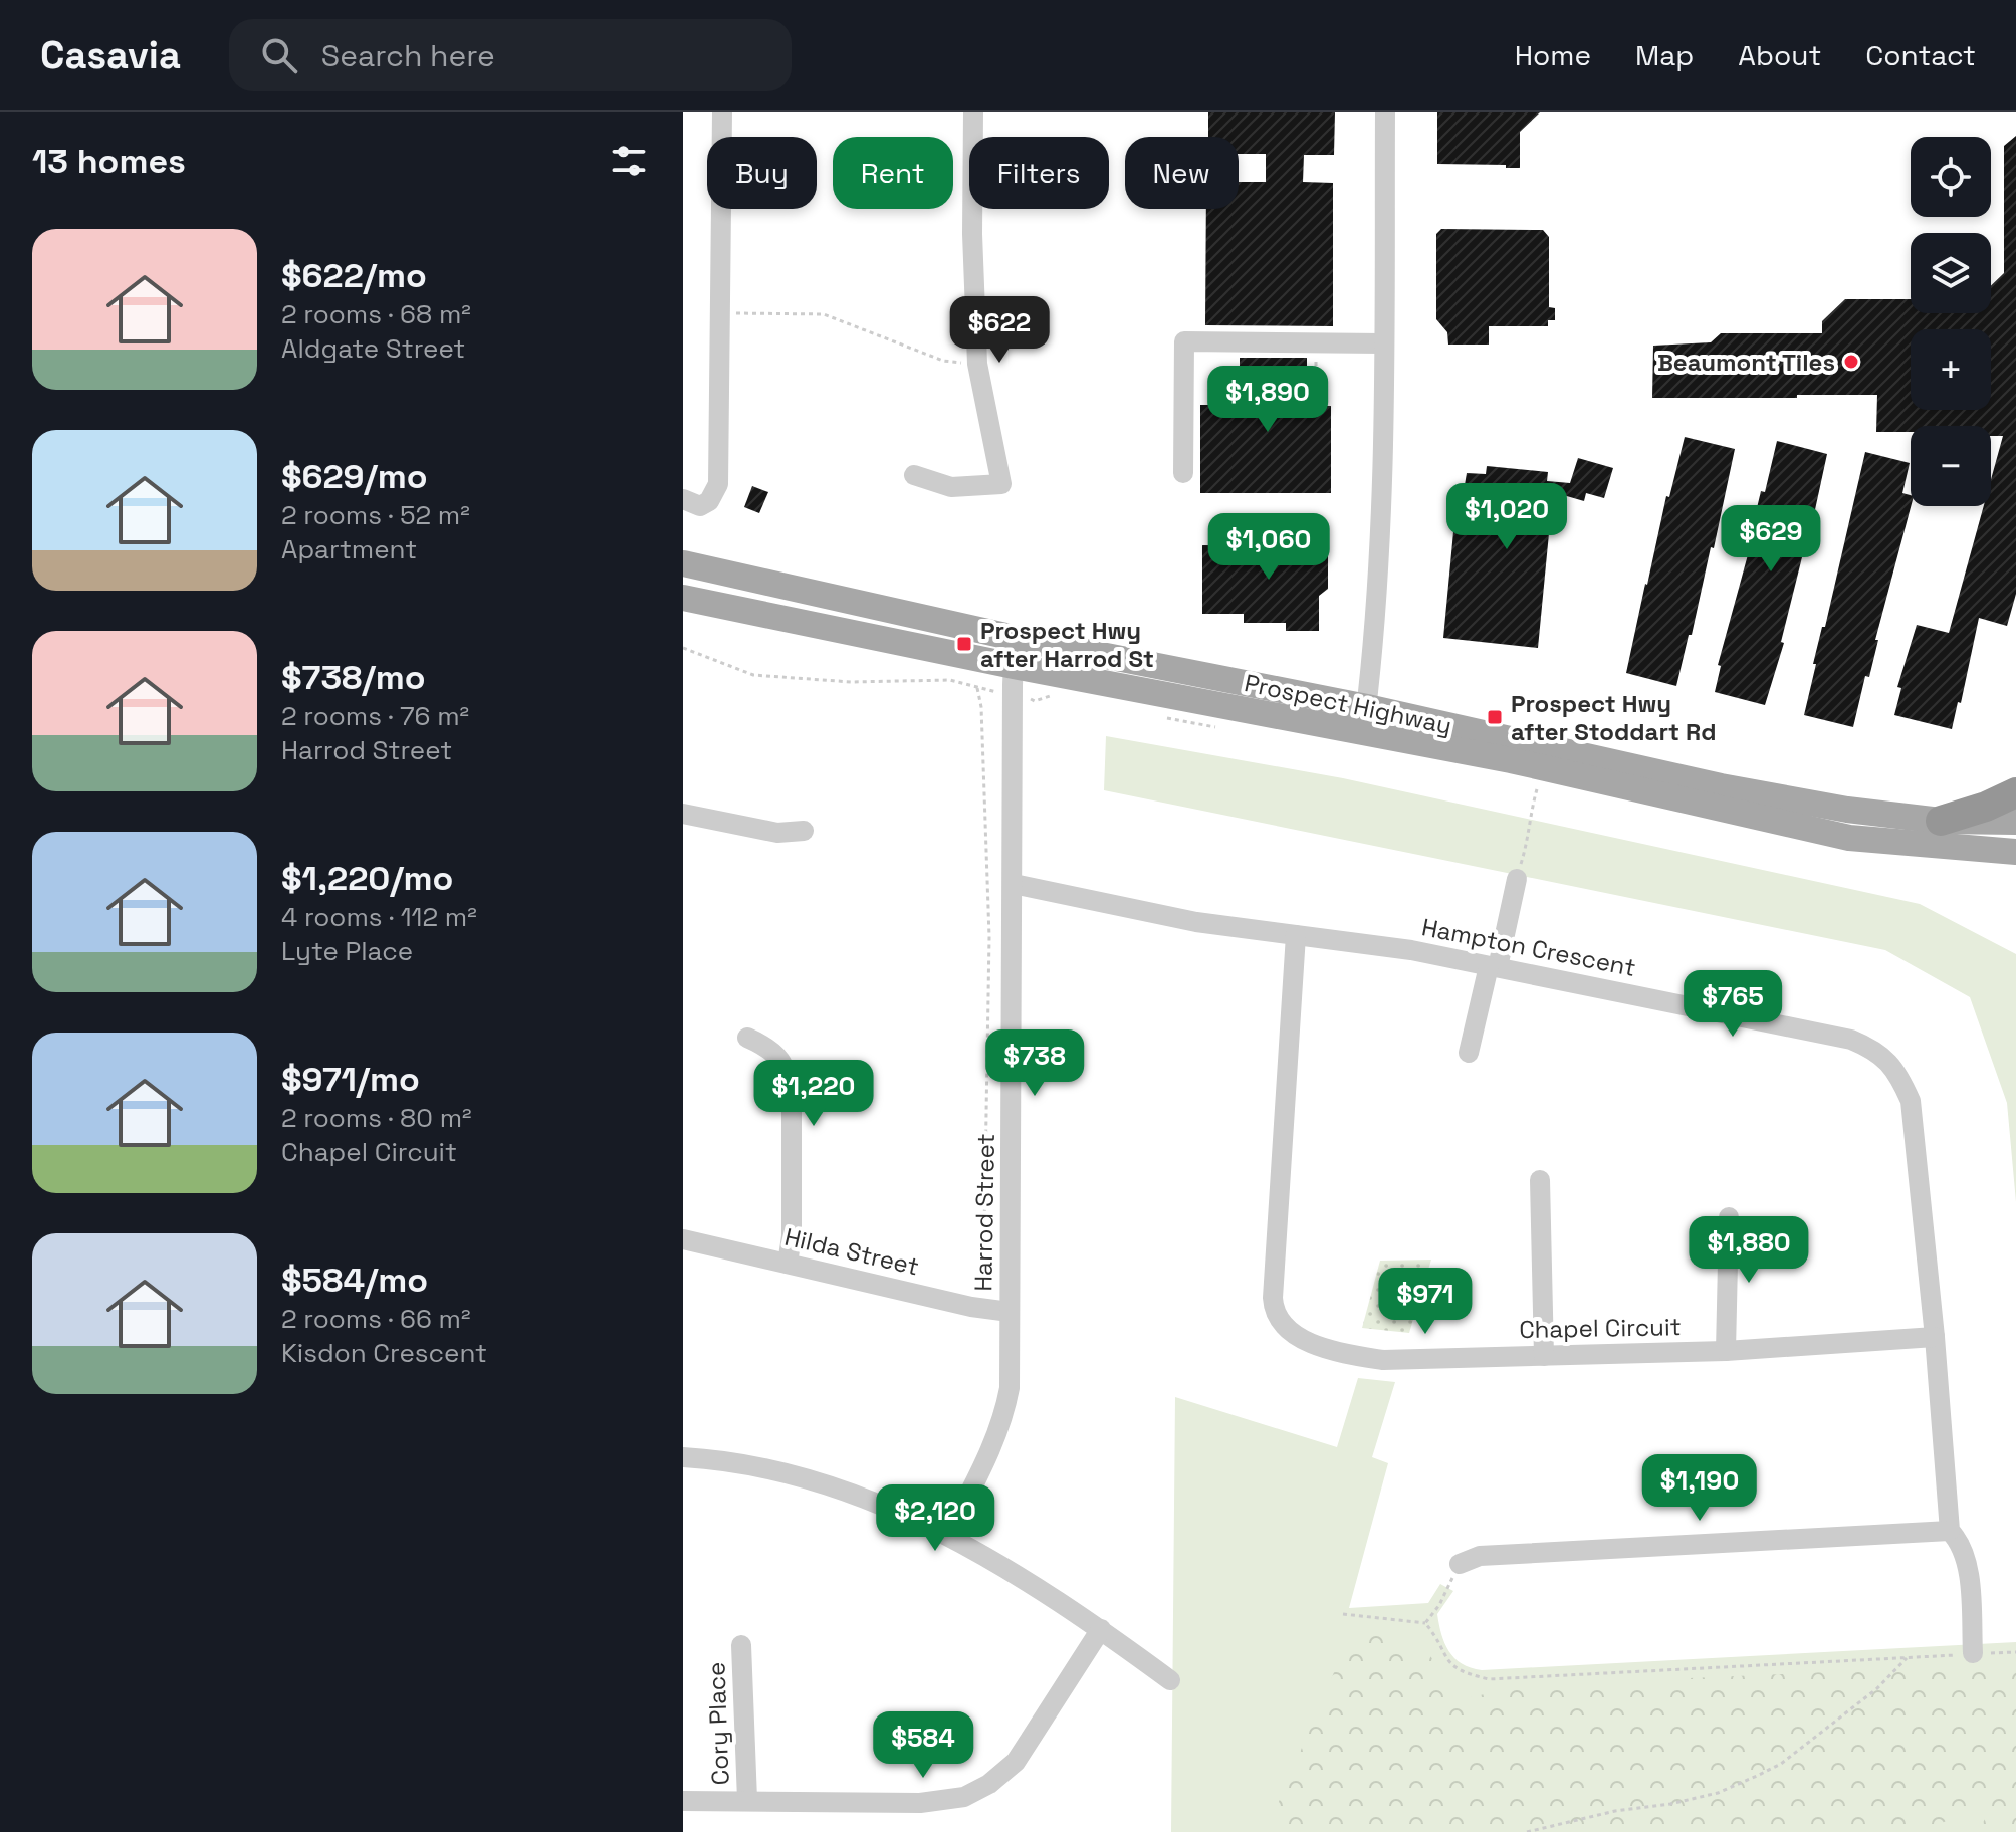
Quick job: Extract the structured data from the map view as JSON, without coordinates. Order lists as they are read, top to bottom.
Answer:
{
  "streets": {
    "main road": ["Prospect Highway"],
    "street": [
      "Hampton Crescent",
      "Harrod Street",
      "Hilda Street",
      "Chapel Circuit",
      "Cory Place"
    ]
  },
  "crossings": [
    ["Prospect Highway", "Harrod Street"],
    ["Hampton Crescent", "Harrod Street"],
    ["Hampton Crescent", "Chapel Circuit"],
    ["Harrod Street", "Hilda Street"]
  ],
  "places": {
    "other": ["Beaumont Tiles"],
    "transit": ["Prospect Hwy after Harrod St", "Prospect Hwy after Stoddart Rd"]
  },
  "page": {
    "header": "Casavia",
    "search": "Search here",
    "nav": [
      "Home",
      "Map",
      "About",
      "Contact"
    ],
    "heading": "13 homes",
    "map_buttons": ["+", "−"],
    "chip": [
      "Buy",
      "Rent",
      "Filters",
      "New"
    ],
    "list": [
      {
        "name": "$622/mo",
        "note": "2 rooms · 68 m² · Aldgate Street"
      },
      {
        "name": "$629/mo",
        "note": "2 rooms · 52 m² · Apartment"
      },
      {
        "name": "$738/mo",
        "note": "2 rooms · 76 m² · Harrod Street"
      },
      {
        "name": "$1,220/mo",
        "note": "4 rooms · 112 m² · Lyte Place"
      },
      {
        "name": "$971/mo",
        "note": "2 rooms · 80 m² · Chapel Circuit"
      },
      {
        "name": "$584/mo",
        "note": "2 rooms · 66 m² · Kisdon Crescent"
      }
    ],
    "price": [
      "$622",
      "$1,890",
      "$1,020",
      "$629",
      "$1,060",
      "$765",
      "$738",
      "$1,220",
      "$1,880",
      "$971",
      "$1,190",
      "$2,120",
      "$584"
    ]
  }
}
